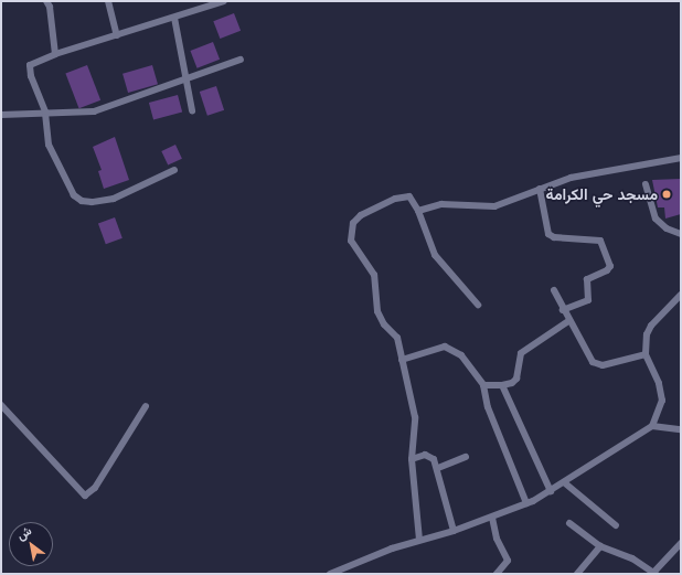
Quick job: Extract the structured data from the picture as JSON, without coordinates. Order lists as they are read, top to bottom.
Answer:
{
  "places": ["مسجد حي الكرامة"],
  "north": "top left"
}
